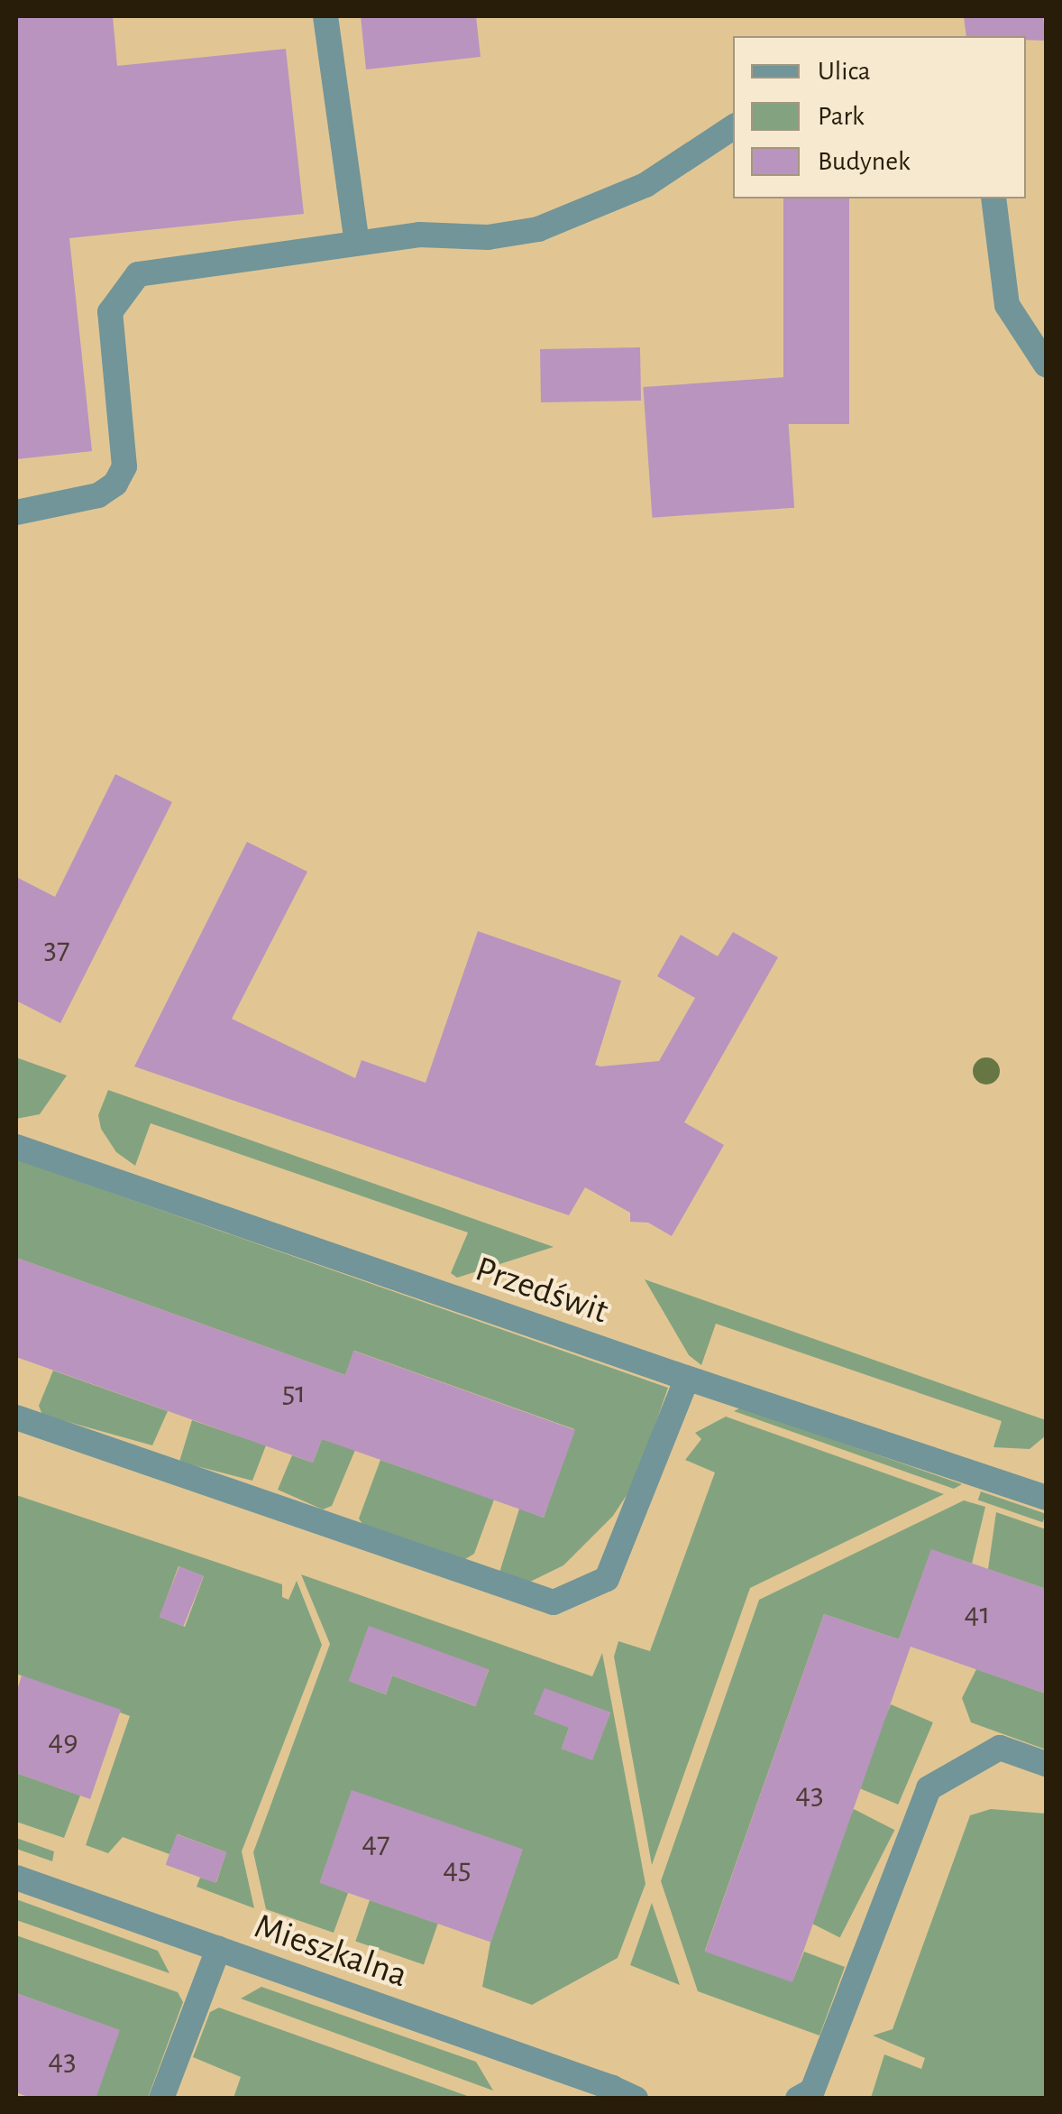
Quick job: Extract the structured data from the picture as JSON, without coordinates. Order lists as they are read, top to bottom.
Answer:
{
  "streets": {
    "street": ["Przedświt", "Mieszkalna"]
  },
  "house_numbers": [
    "37",
    "51",
    "41",
    "49",
    "43",
    "47",
    "45",
    "43"
  ],
  "legend": ["Ulica", "Park", "Budynek"]
}
